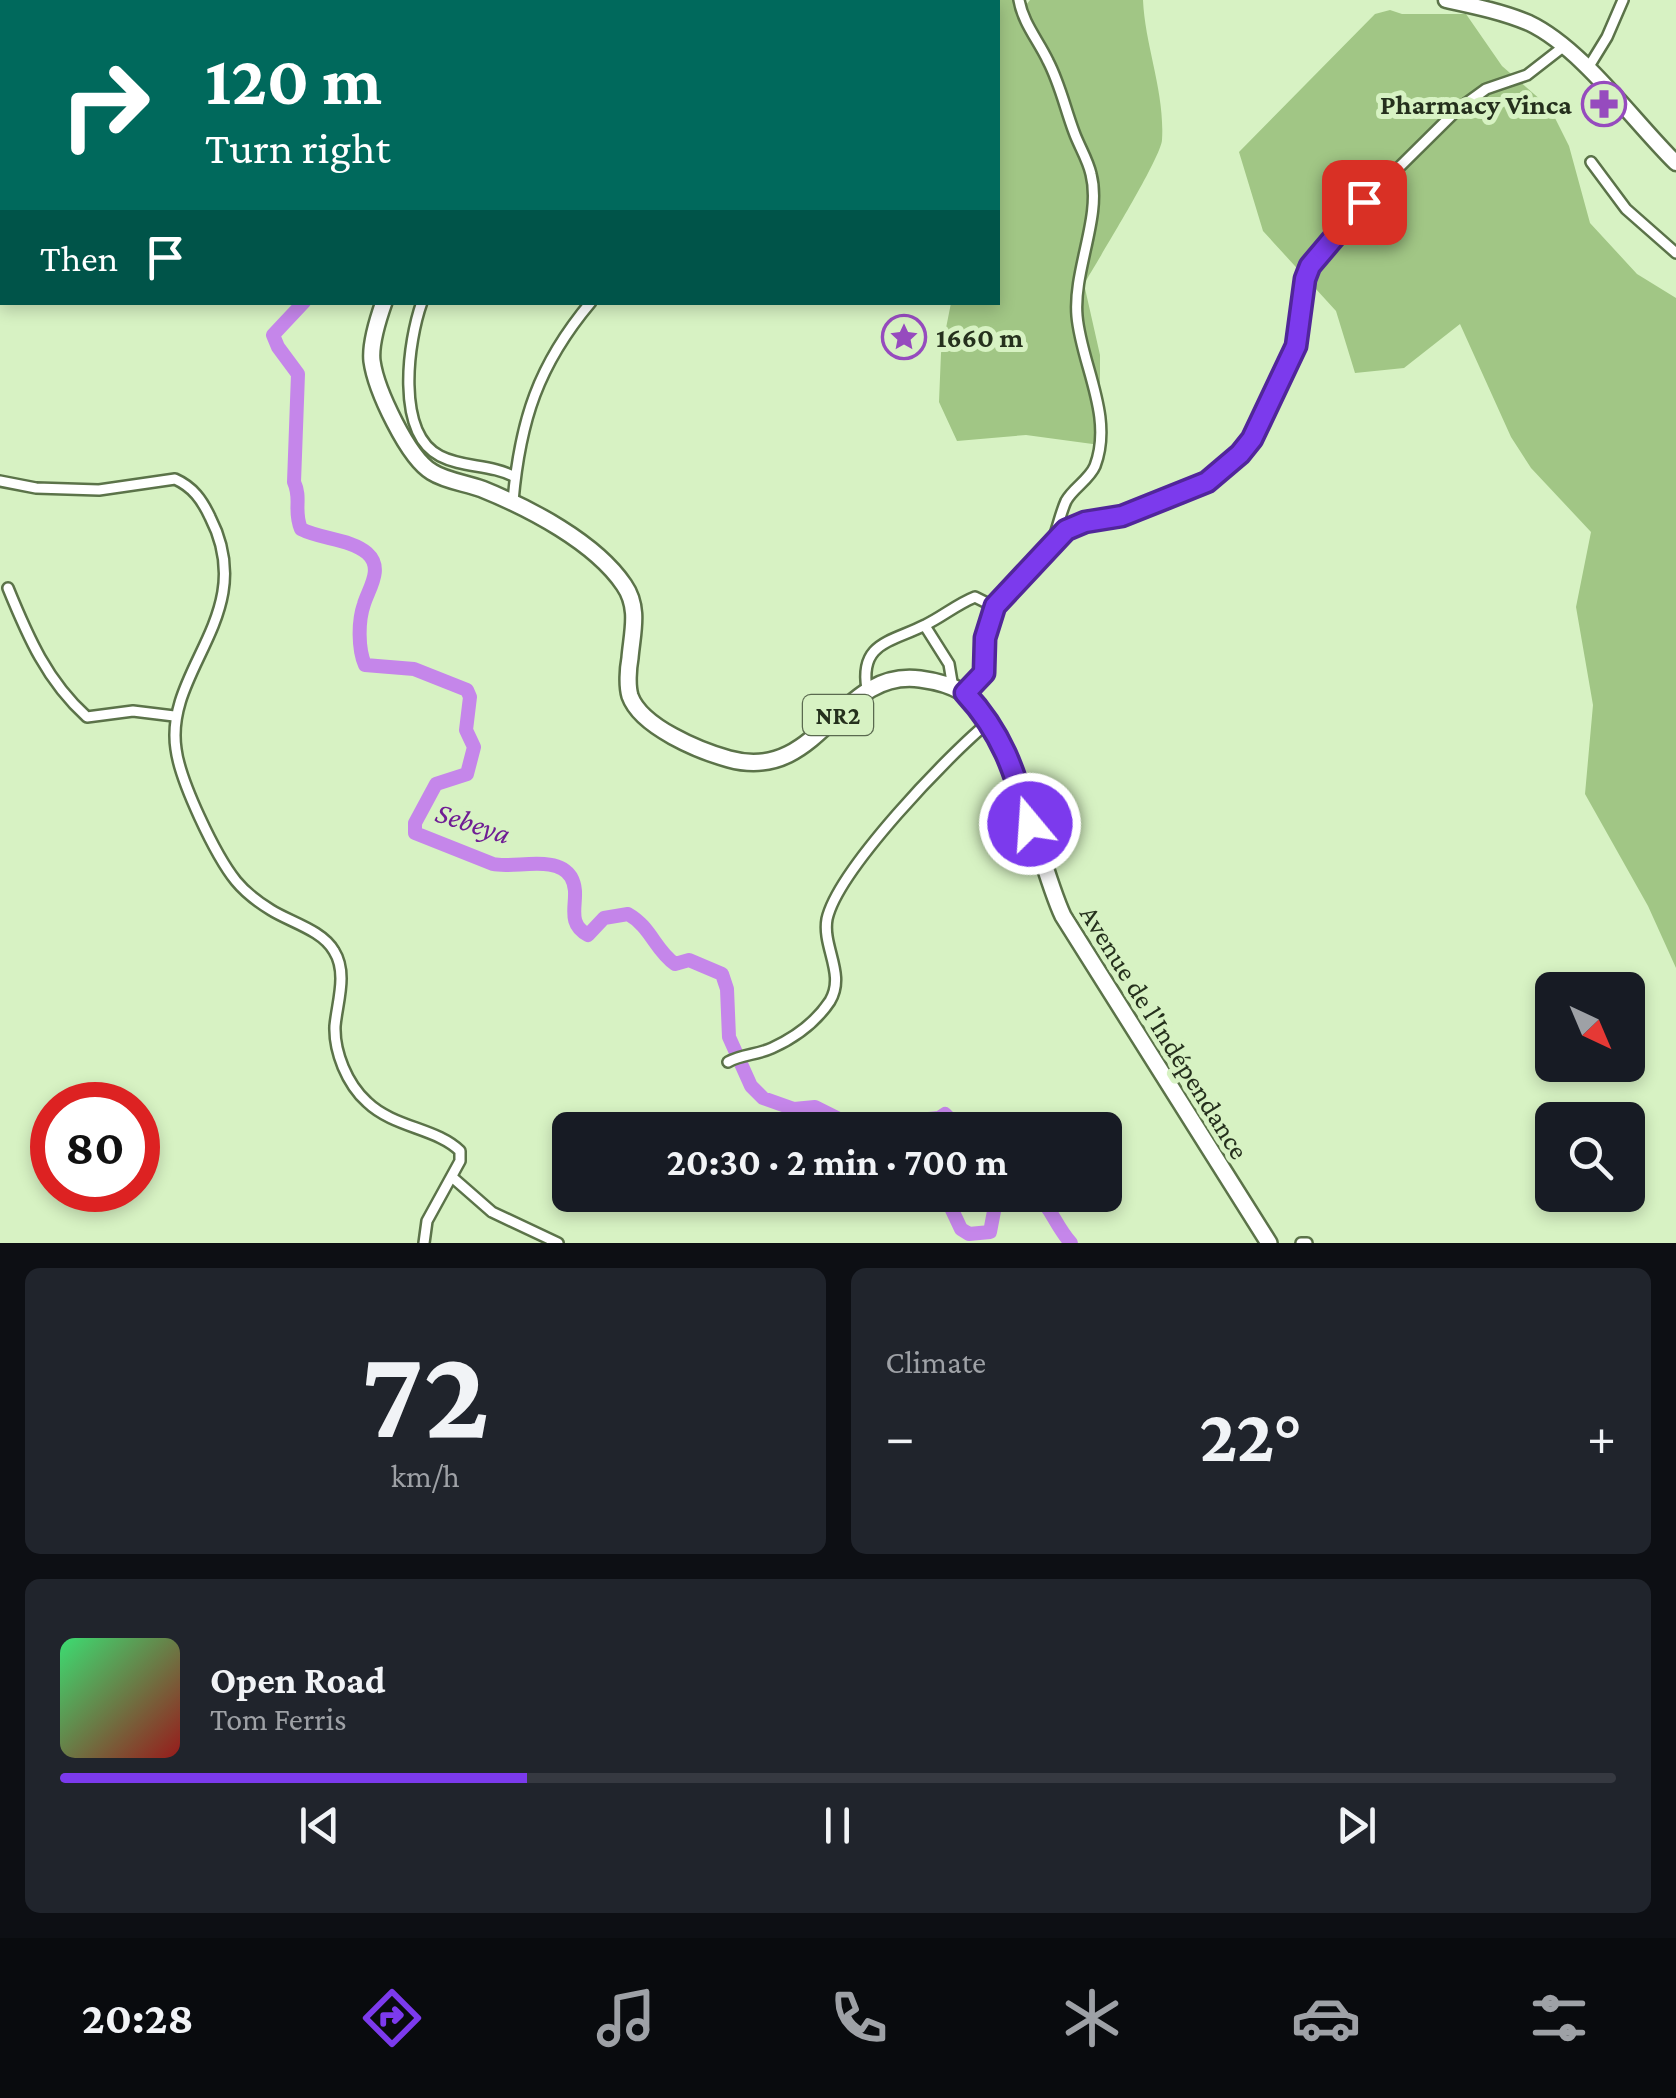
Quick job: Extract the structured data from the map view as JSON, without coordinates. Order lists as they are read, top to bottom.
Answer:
{
  "streets": {
    "highway": ["NR2", "Avenue de l'Indépendance"]
  },
  "crossings": [
    ["NR2", "Avenue de l'Indépendance"]
  ],
  "water": ["Sebeya"],
  "places": {
    "pharmacy": ["Pharmacy Vinca"],
    "place": ["1660 m"]
  },
  "north": "bottom right",
  "page": {
    "turn": ["120 m", "Turn right"],
    "then": "Then",
    "limit": "80",
    "trip": "20:30 · 2 min · 700 m",
    "tile": [
      ["72", "km/h"],
      "Climate"
    ],
    "heat": ["−", "22°", "+"],
    "song": ["Open Road", "Tom Ferris"],
    "tabs": "20:28"
  }
}
